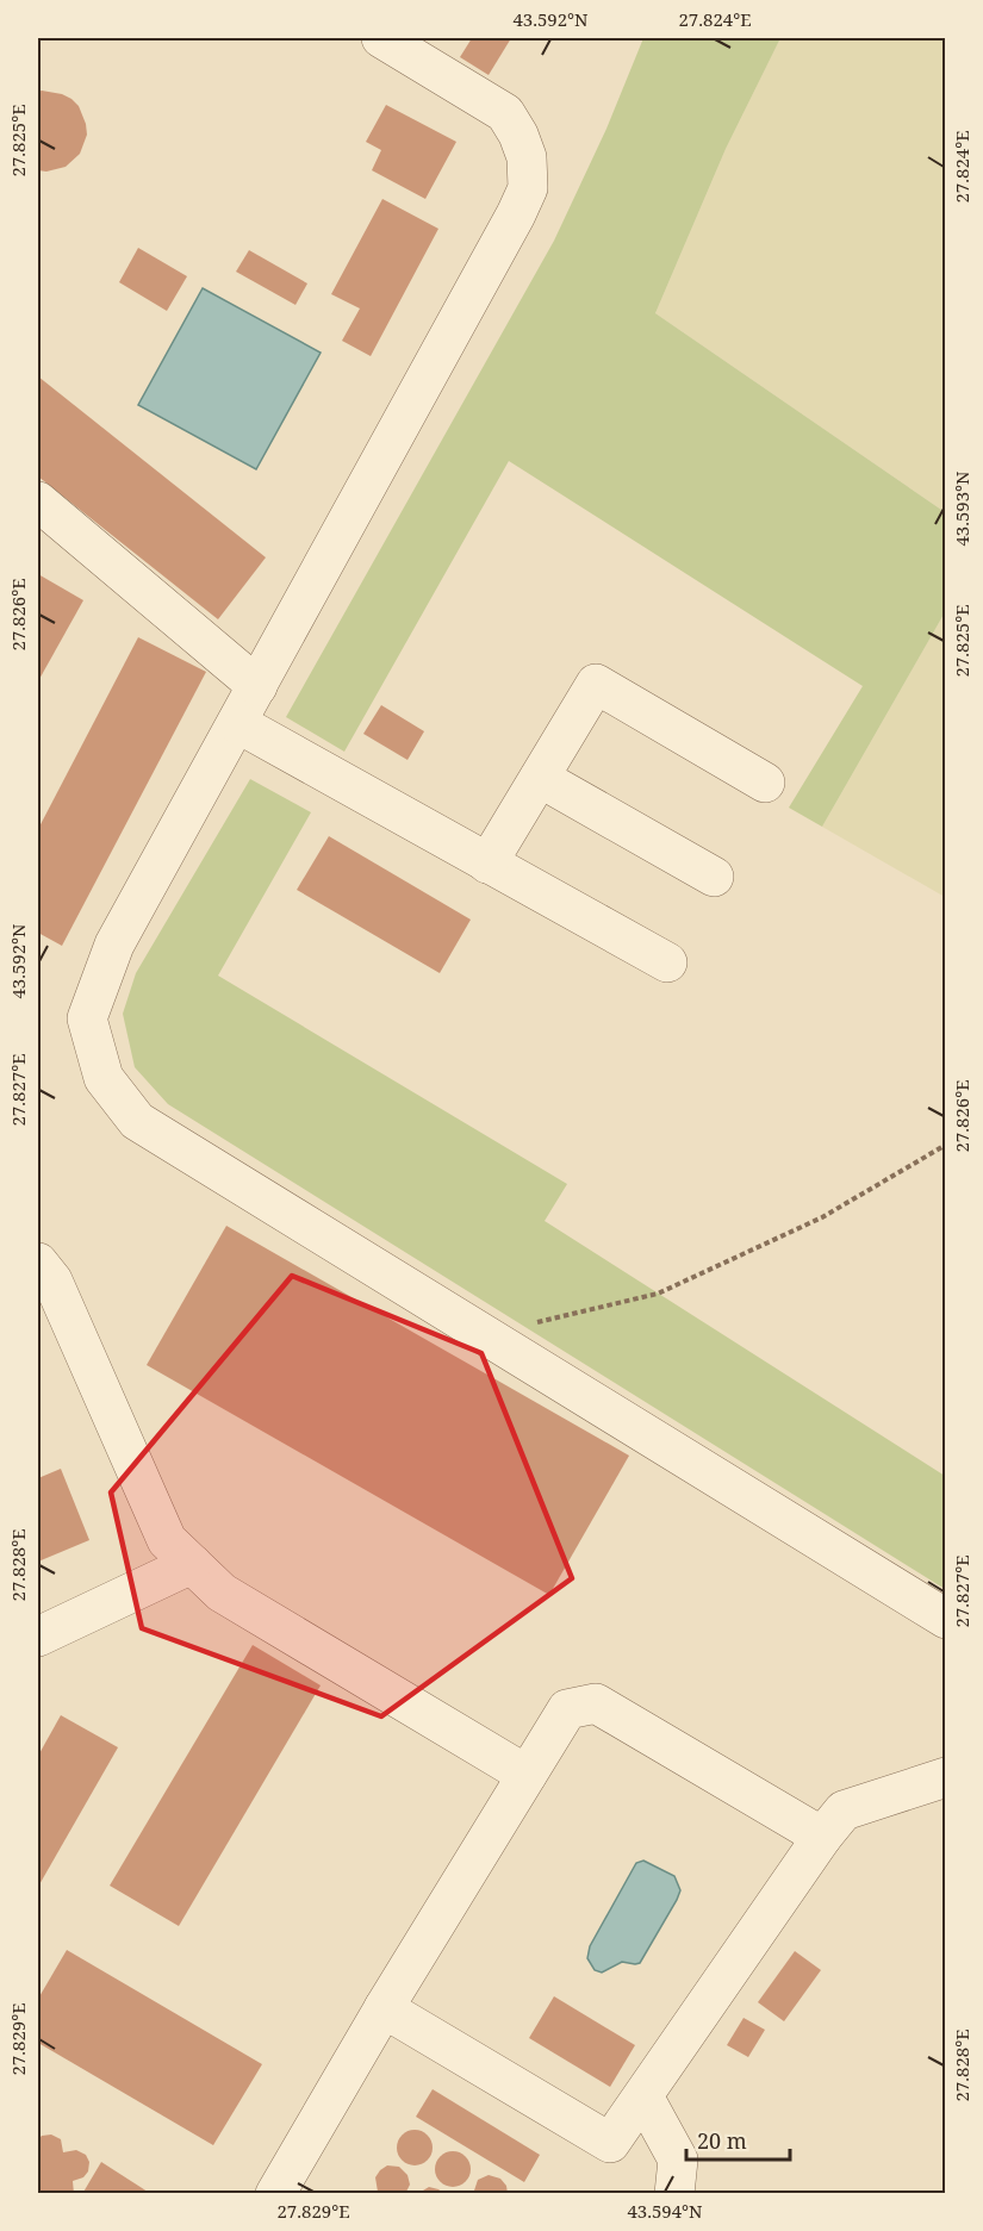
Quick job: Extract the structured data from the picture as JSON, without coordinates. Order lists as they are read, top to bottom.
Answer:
{
  "scale_bar": "20 m",
  "coordinates": [
    "43.592°N",
    "27.824°E",
    "27.825°E",
    "43.593°N",
    "27.826°E",
    "27.827°E",
    "27.828°E",
    "27.829°E",
    "43.594°N"
  ]
}
